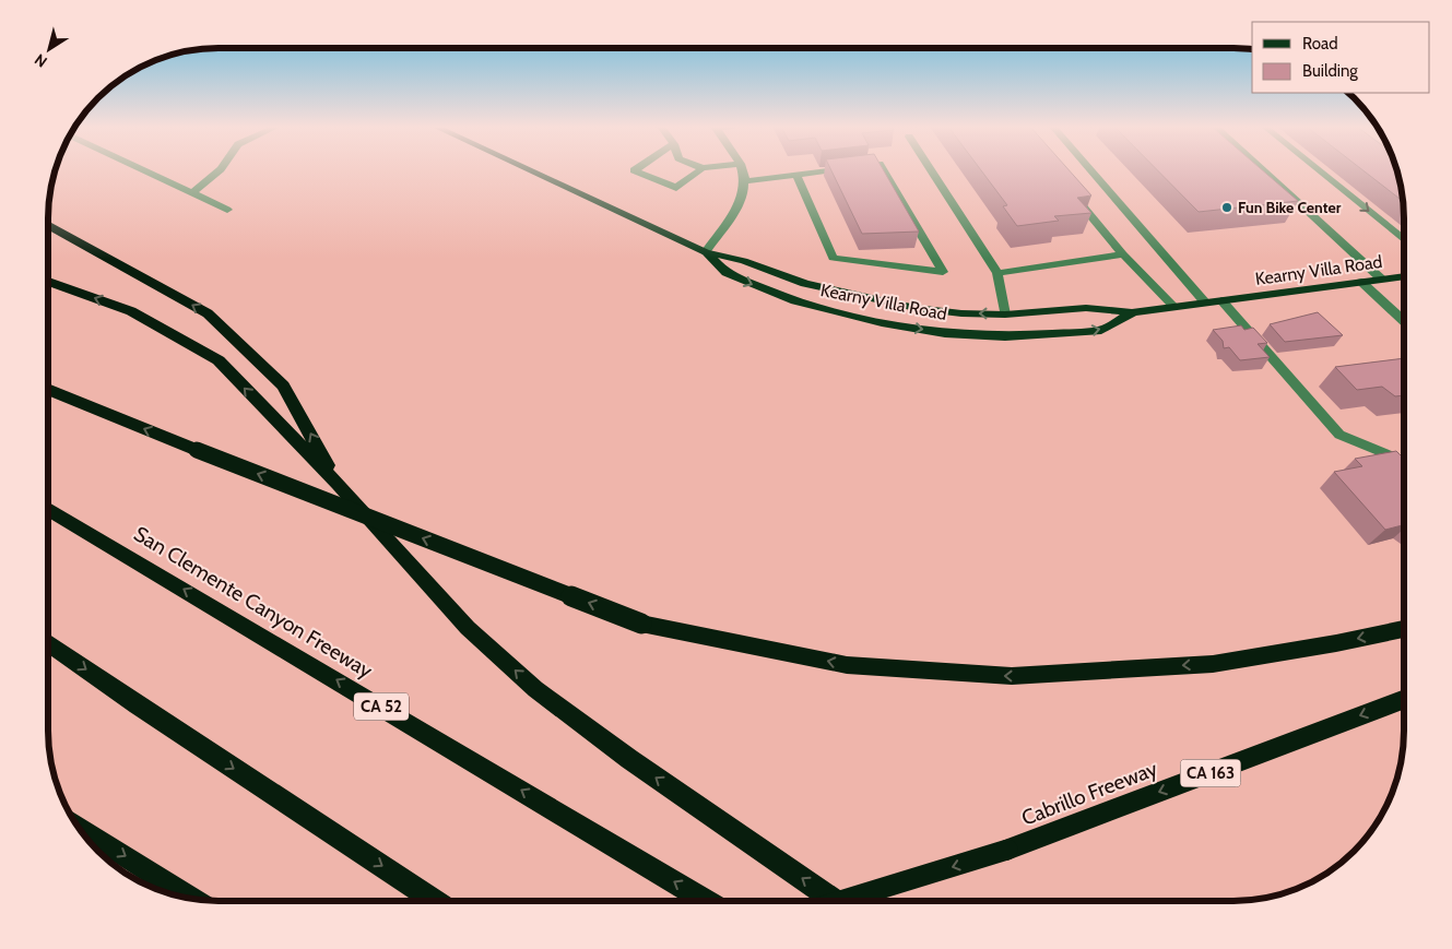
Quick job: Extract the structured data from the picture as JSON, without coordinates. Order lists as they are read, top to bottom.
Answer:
{
  "streets": {
    "highway": [
      "San Clemente Canyon Freeway",
      "CA 52",
      "CA 163",
      "Cabrillo Freeway"
    ],
    "main road": ["Kearny Villa Road"]
  },
  "one_way": ["Cabrillo Freeway"],
  "places": ["Fun Bike Center"],
  "legend": ["Road", "Building"],
  "north": "bottom left"
}
